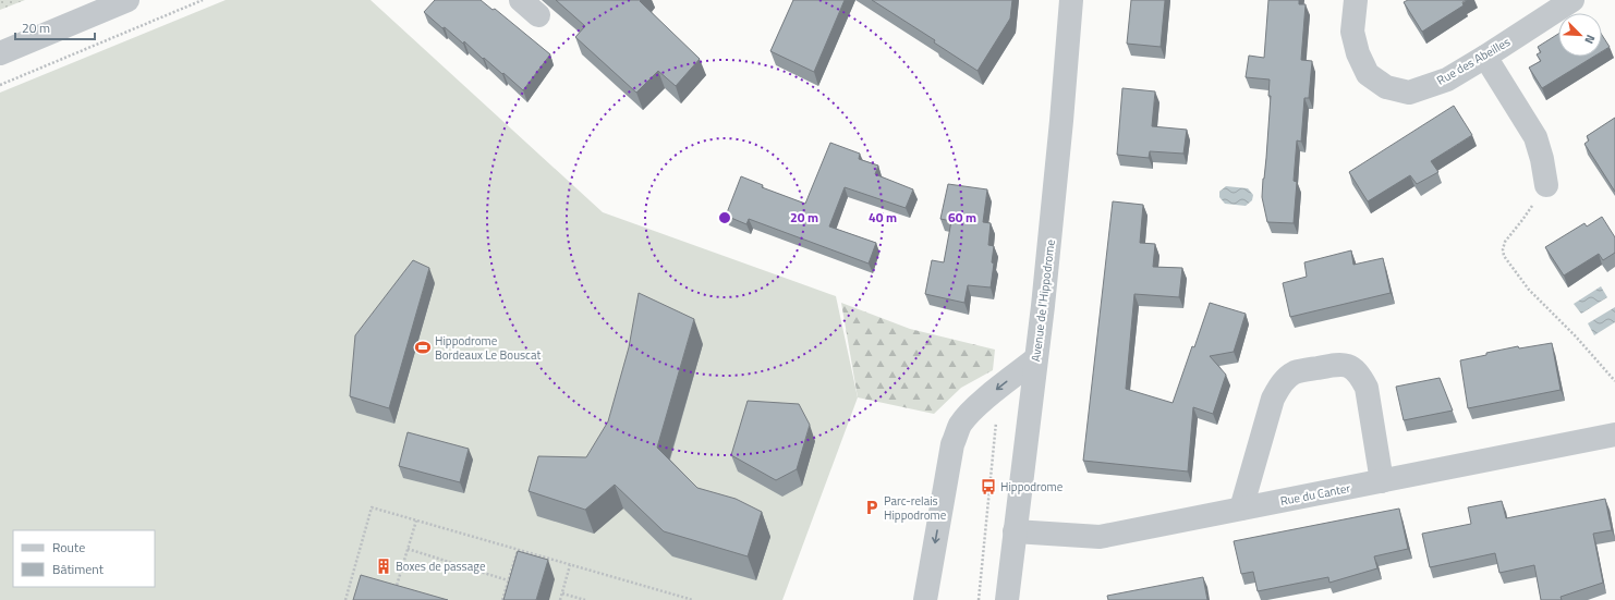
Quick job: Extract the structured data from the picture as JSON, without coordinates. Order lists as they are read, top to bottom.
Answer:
{
  "streets": {
    "street": ["Rue des Abeilles", "Avenue de l'Hippodrome", "Rue du Canter"]
  },
  "crossings": [
    ["Avenue de l'Hippodrome", "Rue du Canter"]
  ],
  "places": {
    "sports": ["Hippodrome Bordeaux Le Bouscat"],
    "bus stop": ["Hippodrome"],
    "parking": ["Parc-relais Hippodrome"],
    "building": ["Boxes de passage"]
  },
  "legend": ["Route", "Bâtiment"],
  "scale_bar": "20 m",
  "north": "bottom right",
  "rings": ["20 m", "40 m", "60 m"]
}
